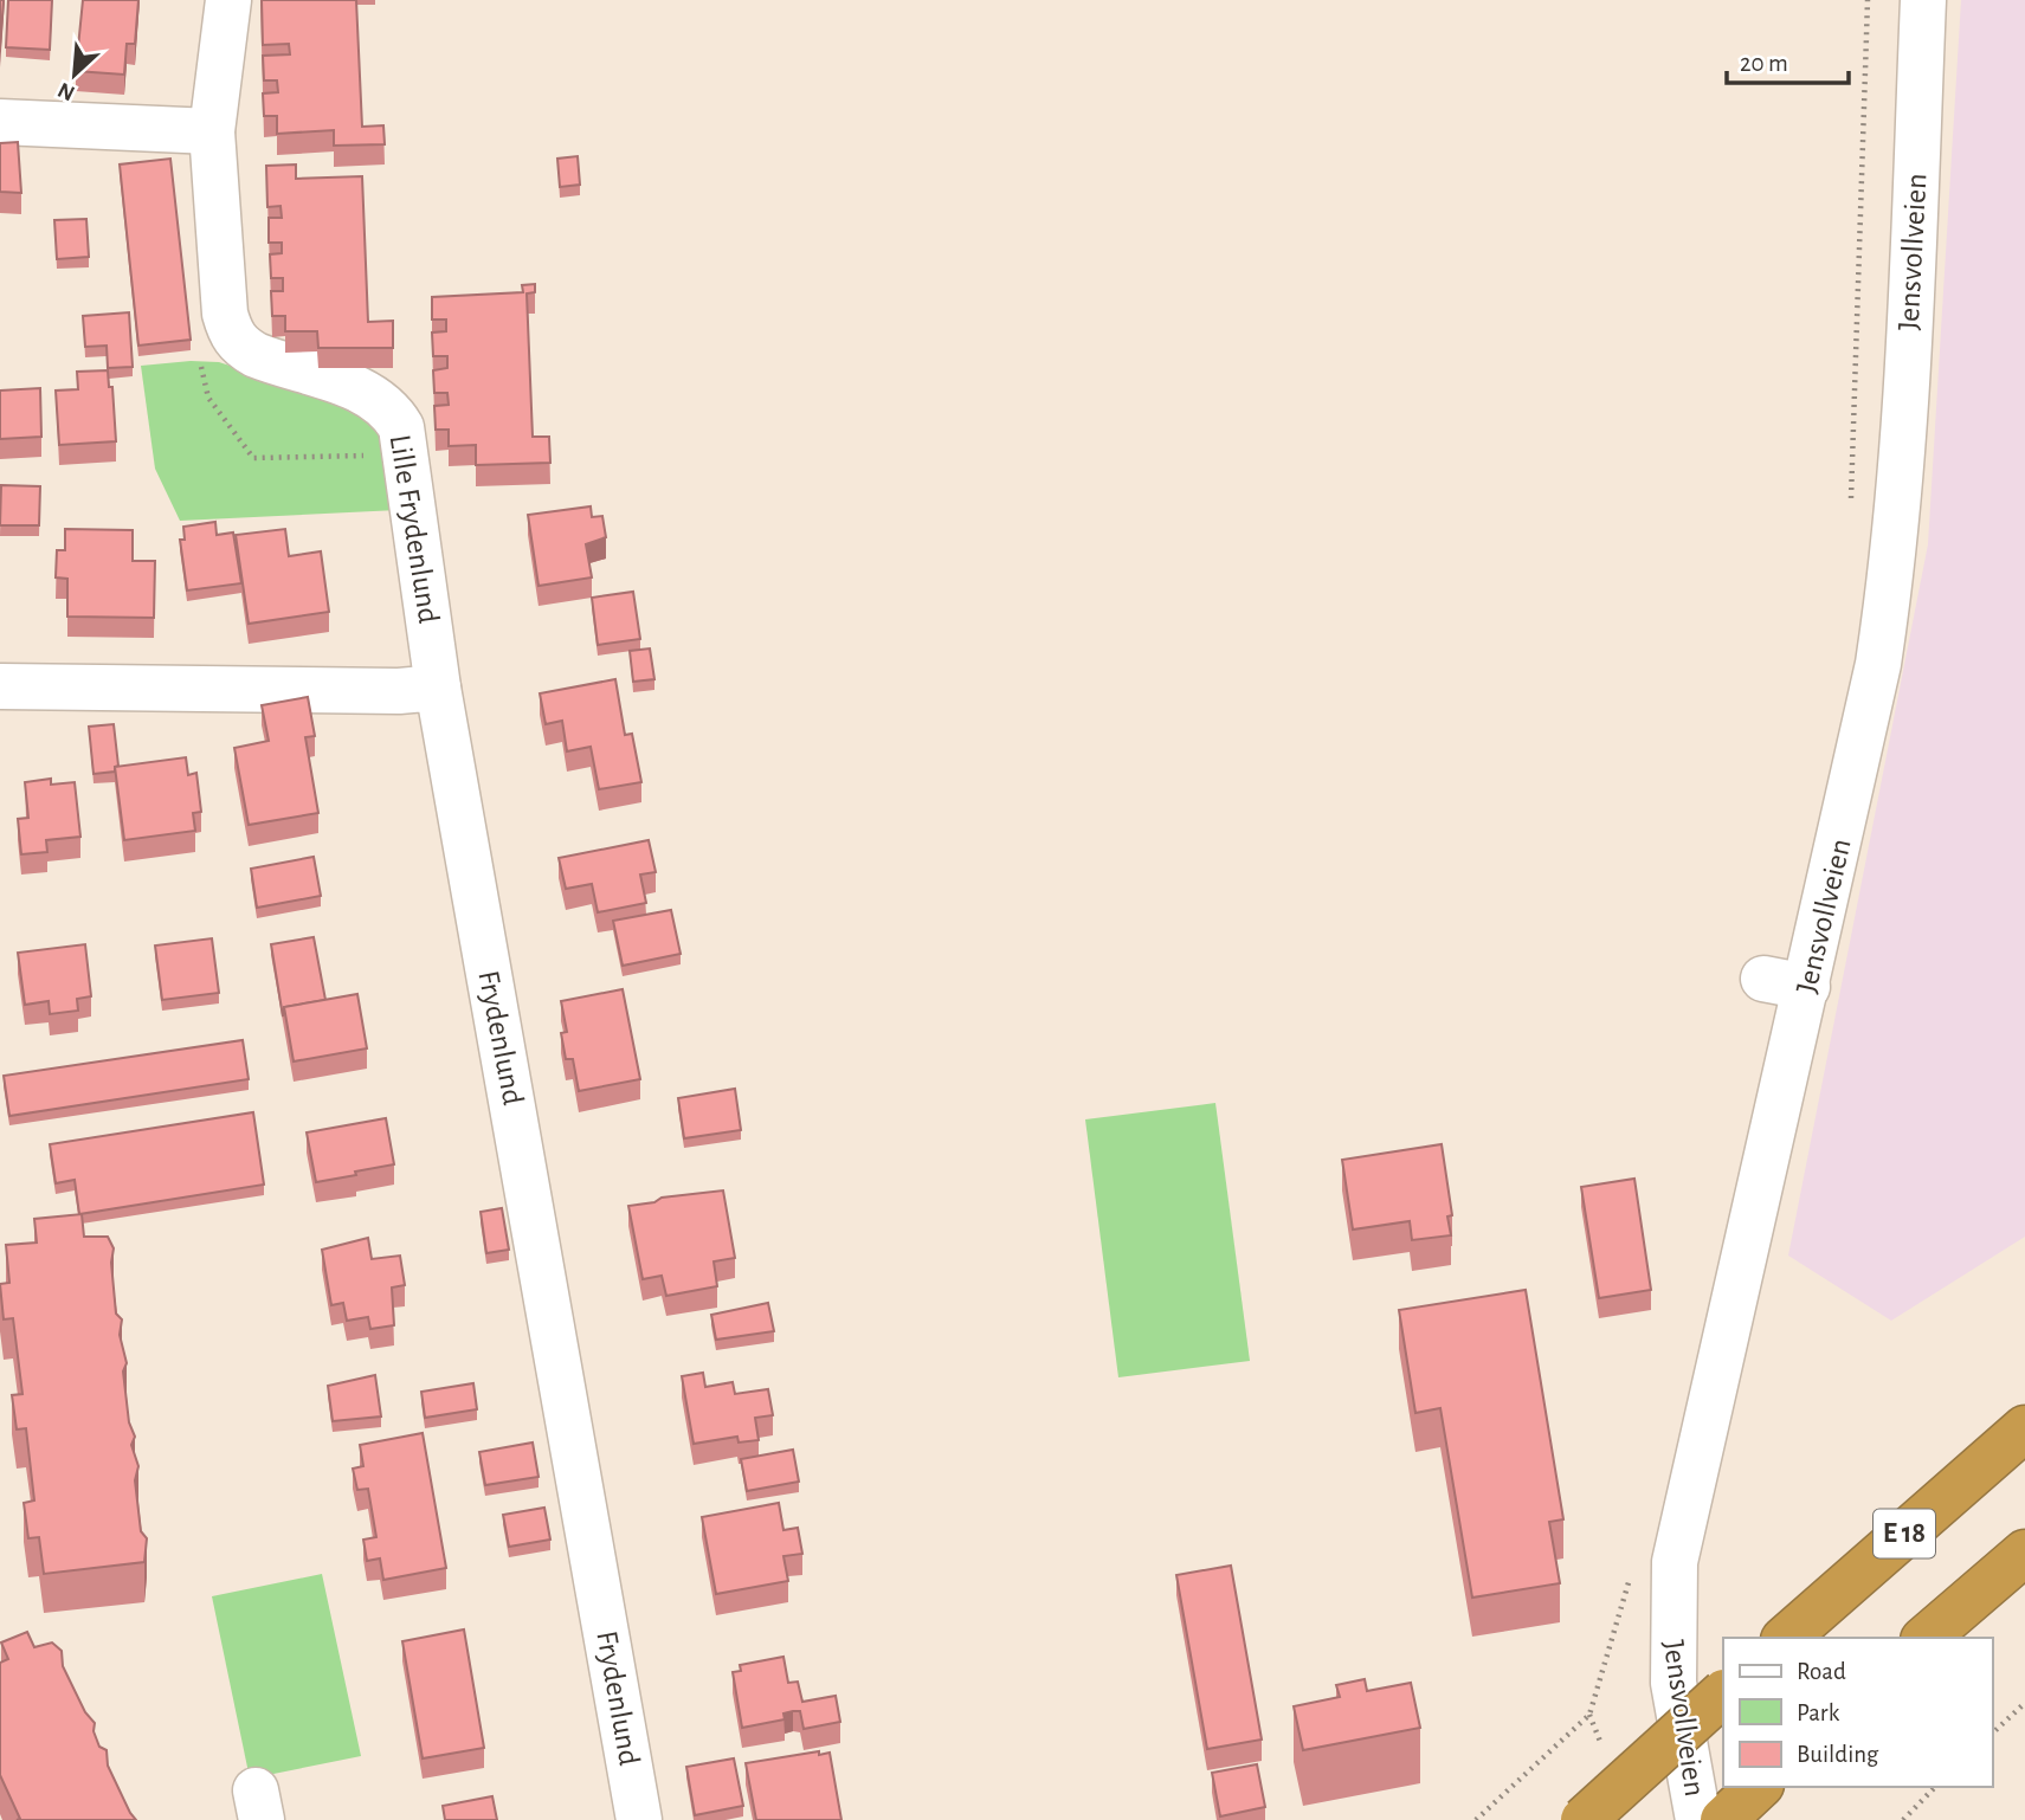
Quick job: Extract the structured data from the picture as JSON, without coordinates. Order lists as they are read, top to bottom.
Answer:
{
  "streets": {
    "highway": ["E 18"],
    "street": ["Jensvollveien", "Lille Frydenlund", "Frydenlund"]
  },
  "crossings": [
    ["Lille Frydenlund", "Frydenlund"]
  ],
  "legend": ["Road", "Park", "Building"],
  "scale_bar": "20 m",
  "north": "bottom left"
}
